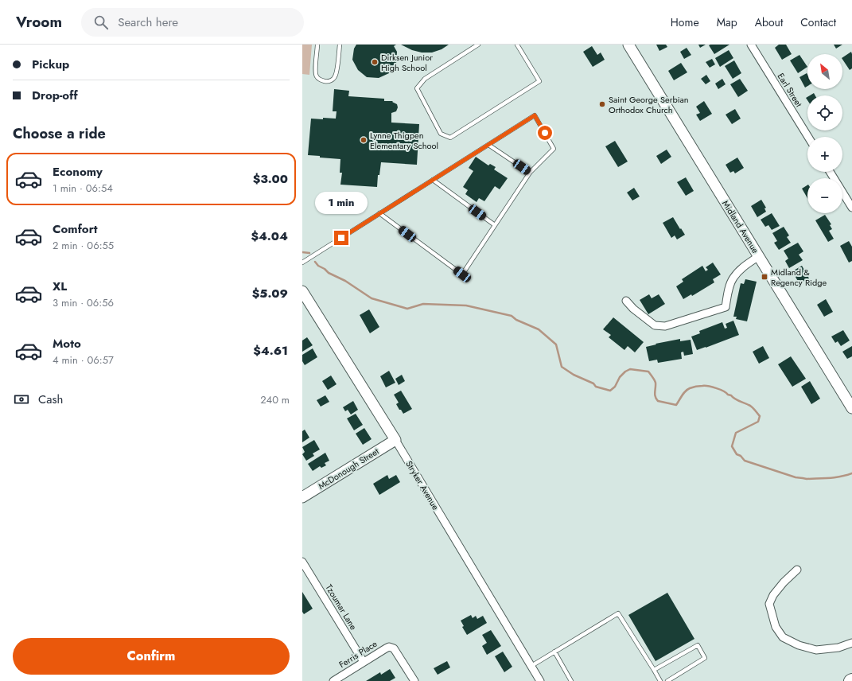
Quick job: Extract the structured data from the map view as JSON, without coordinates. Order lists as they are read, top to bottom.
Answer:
{
  "streets": {
    "street": [
      "Earl Street",
      "Midland Avenue",
      "McDonough Street",
      "Stryker Avenue",
      "Tzoumar Lane",
      "Ferris Place"
    ]
  },
  "crossings": [
    ["McDonough Street", "Stryker Avenue"],
    ["Tzoumar Lane", "Ferris Place"]
  ],
  "places": {
    "other": ["Dirksen Junior High School", "Saint George Serbian Orthodox Church", "Lynne Thigpen Elementary School"],
    "transit": ["Midland & Regency Ridge"]
  },
  "north": "top left",
  "page": {
    "header": "Vroom",
    "search": "Search here",
    "nav": [
      "Home",
      "Map",
      "About",
      "Contact"
    ],
    "banner": ["Pickup", "Drop-off"],
    "map_buttons": ["+", "−"],
    "heading": "Choose a ride",
    "list": [
      {
        "name": "Economy",
        "note": "1 min · 06:54",
        "value": "$3.00"
      },
      {
        "name": "Comfort",
        "note": "2 min · 06:55",
        "value": "$4.04"
      },
      {
        "name": "XL",
        "note": "3 min · 06:56",
        "value": "$5.09"
      },
      {
        "name": "Moto",
        "note": "4 min · 06:57",
        "value": "$4.61"
      }
    ],
    "bubble": "1 min",
    "pay": ["Cash", "240 m"],
    "buttons": "Confirm"
  }
}
